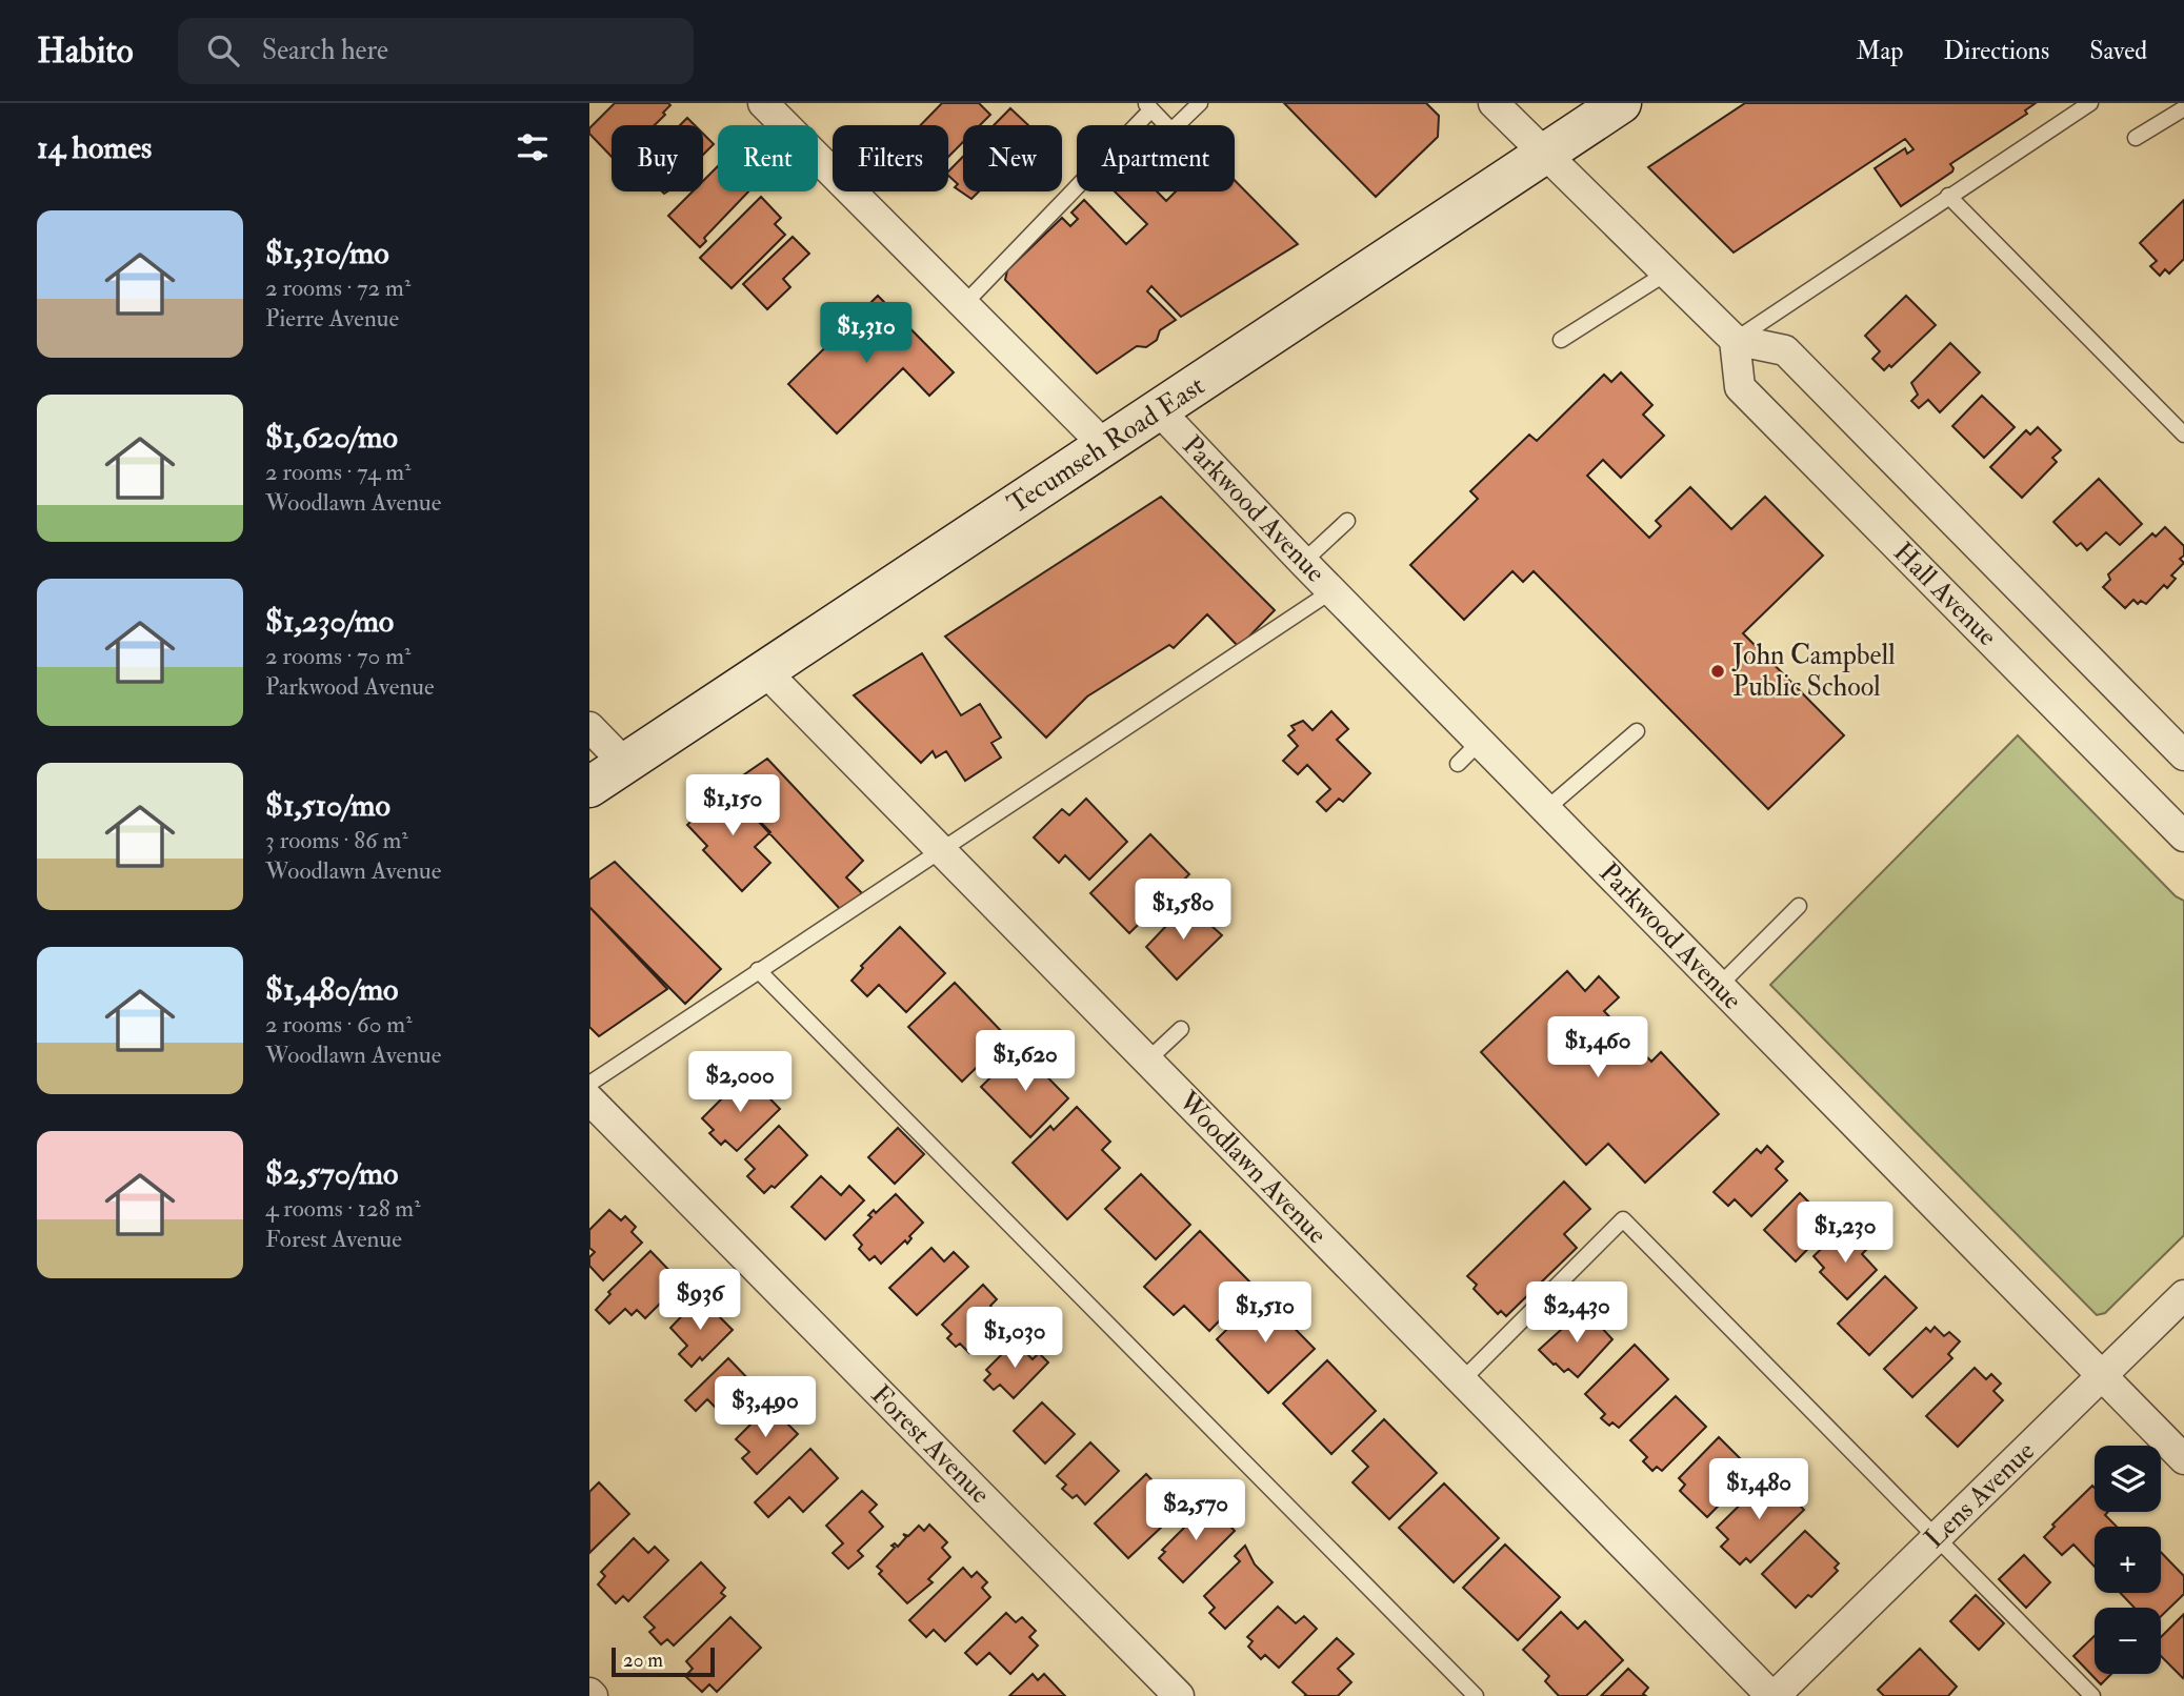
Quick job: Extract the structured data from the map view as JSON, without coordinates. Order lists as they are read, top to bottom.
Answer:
{
  "streets": {
    "main road": ["Tecumseh Road East"],
    "street": [
      "Parkwood Avenue",
      "Hall Avenue",
      "Woodlawn Avenue",
      "Forest Avenue",
      "Lens Avenue"
    ]
  },
  "crossings": [
    ["Tecumseh Road East", "Parkwood Avenue"],
    ["Tecumseh Road East", "Woodlawn Avenue"],
    ["Parkwood Avenue", "Lens Avenue"],
    ["Woodlawn Avenue", "Lens Avenue"]
  ],
  "places": ["John Campbell Public School"],
  "scale_bar": "20 m",
  "page": {
    "header": "Habito",
    "search": "Search here",
    "nav": ["Map", "Directions", "Saved"],
    "heading": "14 homes",
    "chip": [
      "Buy",
      "Rent",
      "Filters",
      "New",
      "Apartment"
    ],
    "list": [
      {
        "name": "$1,310/mo",
        "note": "2 rooms · 72 m² · Pierre Avenue"
      },
      {
        "name": "$1,620/mo",
        "note": "2 rooms · 74 m² · Woodlawn Avenue"
      },
      {
        "name": "$1,230/mo",
        "note": "2 rooms · 70 m² · Parkwood Avenue"
      },
      {
        "name": "$1,510/mo",
        "note": "3 rooms · 86 m² · Woodlawn Avenue"
      },
      {
        "name": "$1,480/mo",
        "note": "2 rooms · 60 m² · Woodlawn Avenue"
      },
      {
        "name": "$2,570/mo",
        "note": "4 rooms · 128 m² · Forest Avenue"
      }
    ],
    "price": [
      "$1,310",
      "$1,150",
      "$1,580",
      "$1,460",
      "$1,620",
      "$2,000",
      "$1,230",
      "$936",
      "$1,510",
      "$2,430",
      "$1,030",
      "$3,490",
      "$1,480",
      "$2,570"
    ],
    "map_buttons": ["+", "−"],
    "scale": "20 m"
  }
}
